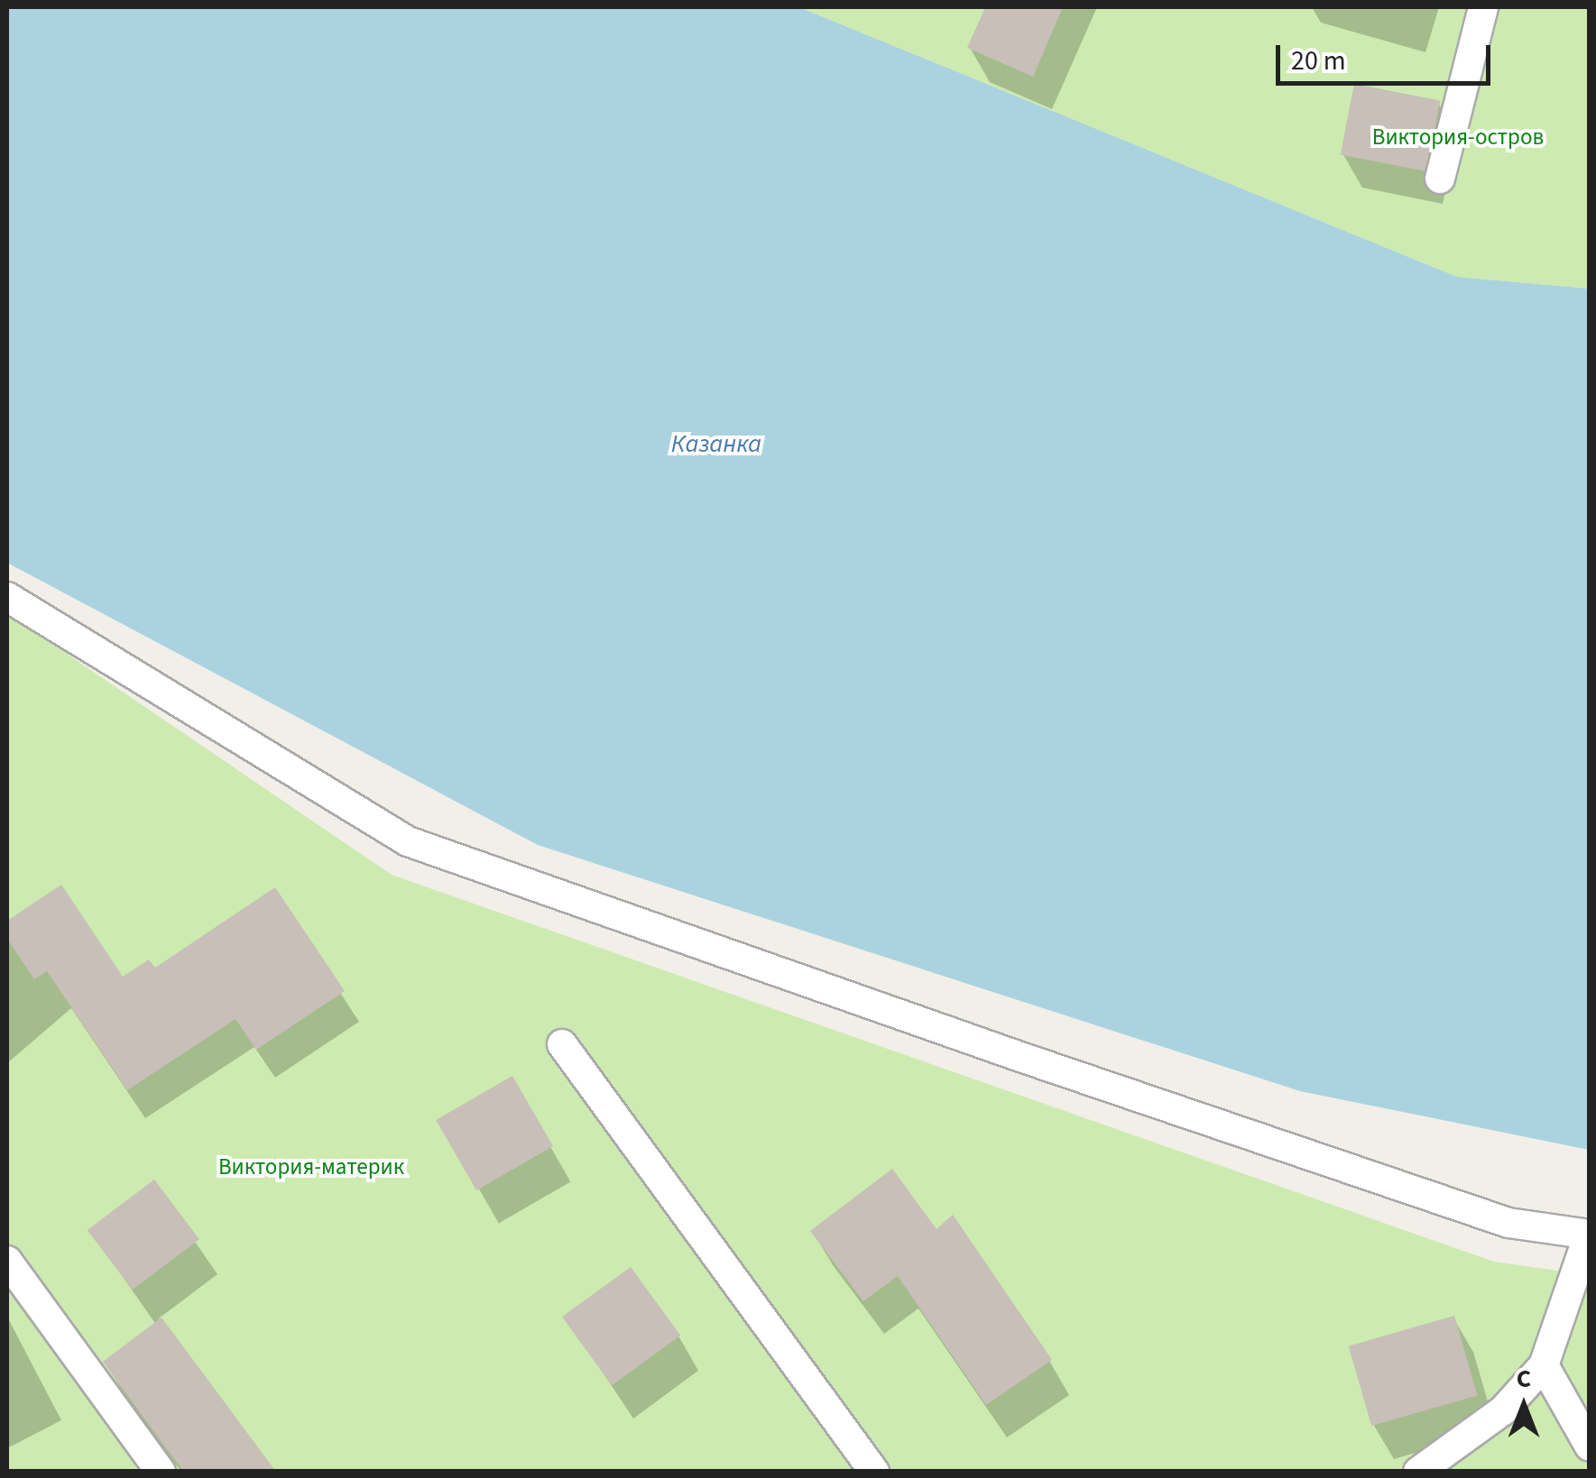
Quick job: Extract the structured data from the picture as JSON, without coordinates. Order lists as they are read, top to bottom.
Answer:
{
  "water": ["Казанка"],
  "parks": ["Виктория-остров", "Виктория-материк"],
  "scale_bar": "20 m",
  "north": "top"
}
